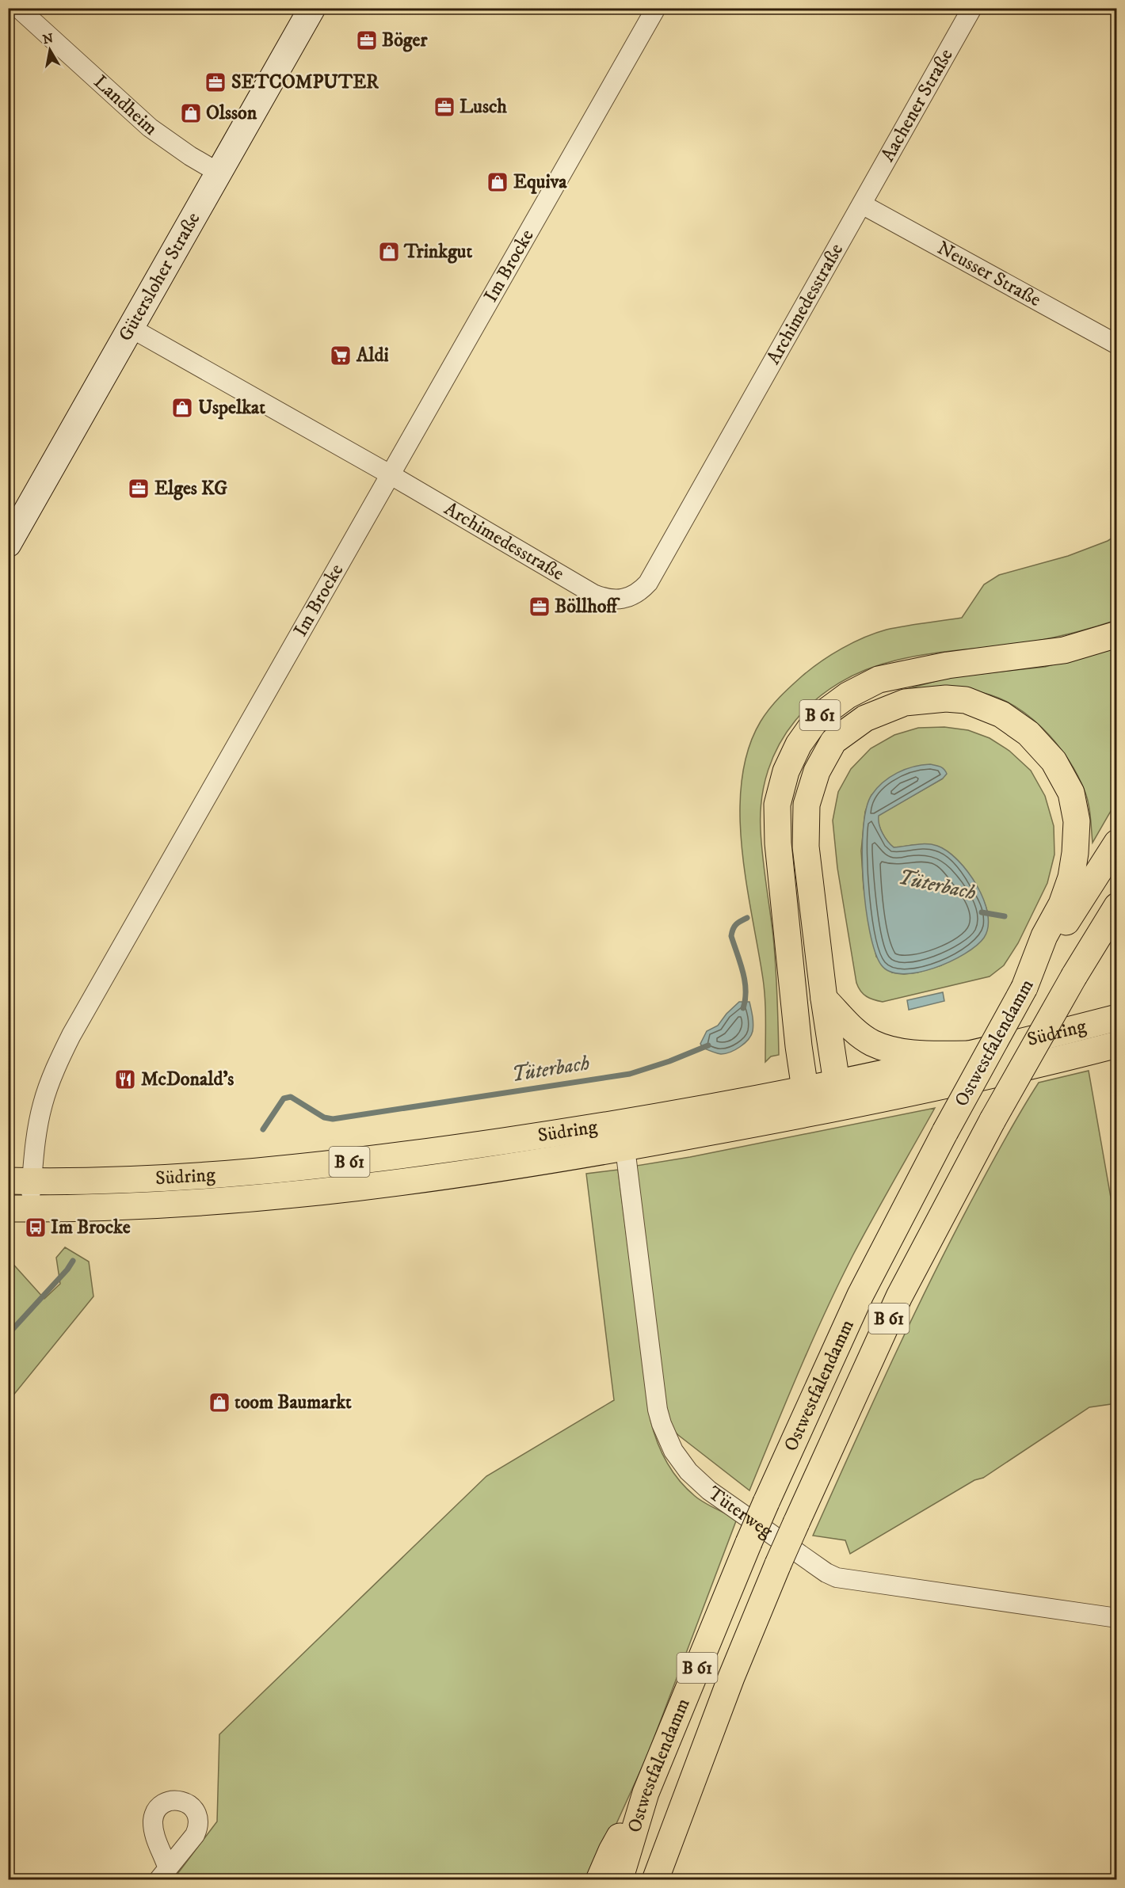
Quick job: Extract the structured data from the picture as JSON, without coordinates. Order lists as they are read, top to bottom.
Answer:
{
  "streets": {
    "main road": ["B 61", "Südring", "Ostwestfalendamm"],
    "street": [
      "Landheim",
      "Aachener Straße",
      "Im Brocke",
      "Neusser Straße",
      "Gütersloher Straße",
      "Archimedesstraße",
      "Tüterweg"
    ]
  },
  "crossings": [
    ["Landheim", "Gütersloher Straße"],
    ["Aachener Straße", "Neusser Straße"],
    ["Aachener Straße", "Archimedesstraße"],
    ["Im Brocke", "Archimedesstraße"],
    ["Im Brocke", "Südring"],
    ["Neusser Straße", "Archimedesstraße"],
    ["Gütersloher Straße", "Archimedesstraße"],
    ["B 61", "Südring"],
    ["Südring", "Tüterweg"]
  ],
  "water": ["Tüterbach"],
  "places": {
    "office": [
      "Böger",
      "SETCOMPUTER",
      "Lusch",
      "Elges KG",
      "Böllhoff"
    ],
    "shop": [
      "Olsson",
      "Equiva",
      "Trinkgut",
      "Uspelkat",
      "toom Baumarkt"
    ],
    "supermarket": ["Aldi"],
    "restaurant": ["McDonald's"],
    "bus stop": ["Im Brocke"]
  },
  "north": "top"
}
